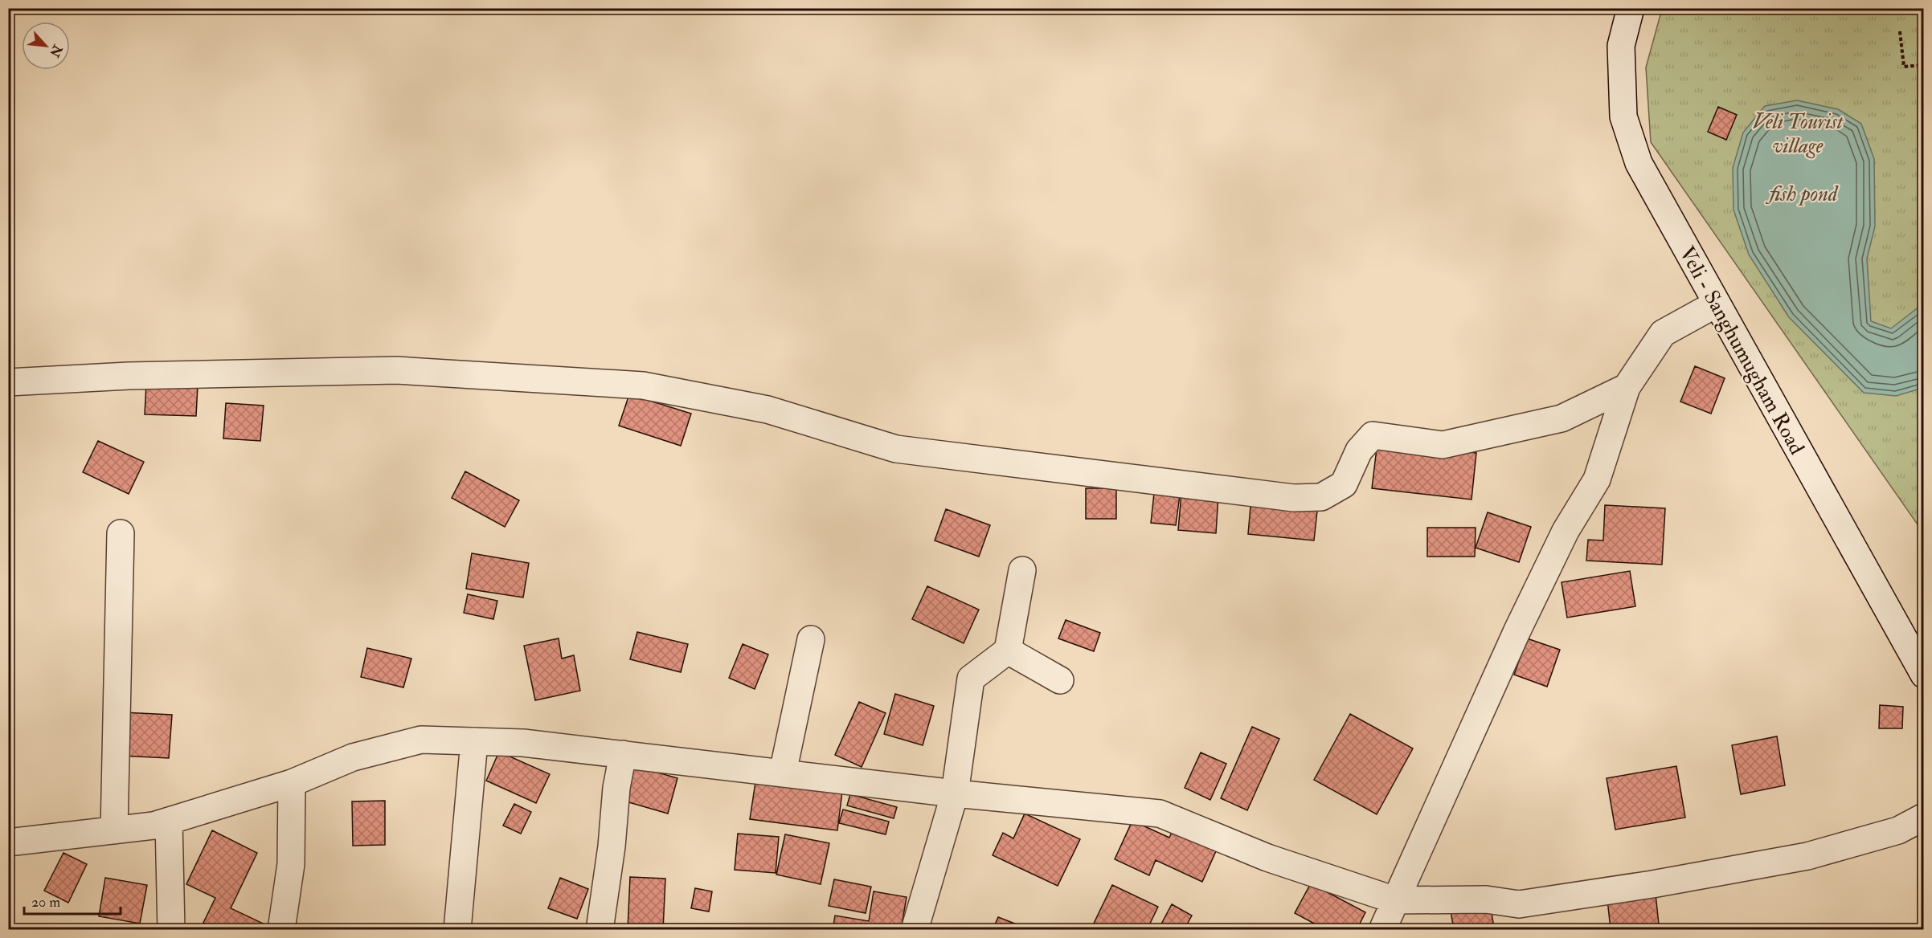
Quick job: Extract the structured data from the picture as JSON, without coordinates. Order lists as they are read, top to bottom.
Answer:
{
  "streets": {
    "street": ["Veli - Sanghumugham Road"]
  },
  "water": ["fish pond"],
  "parks": ["Veli Tourist village"],
  "scale_bar": "20 m",
  "north": "bottom right"
}
